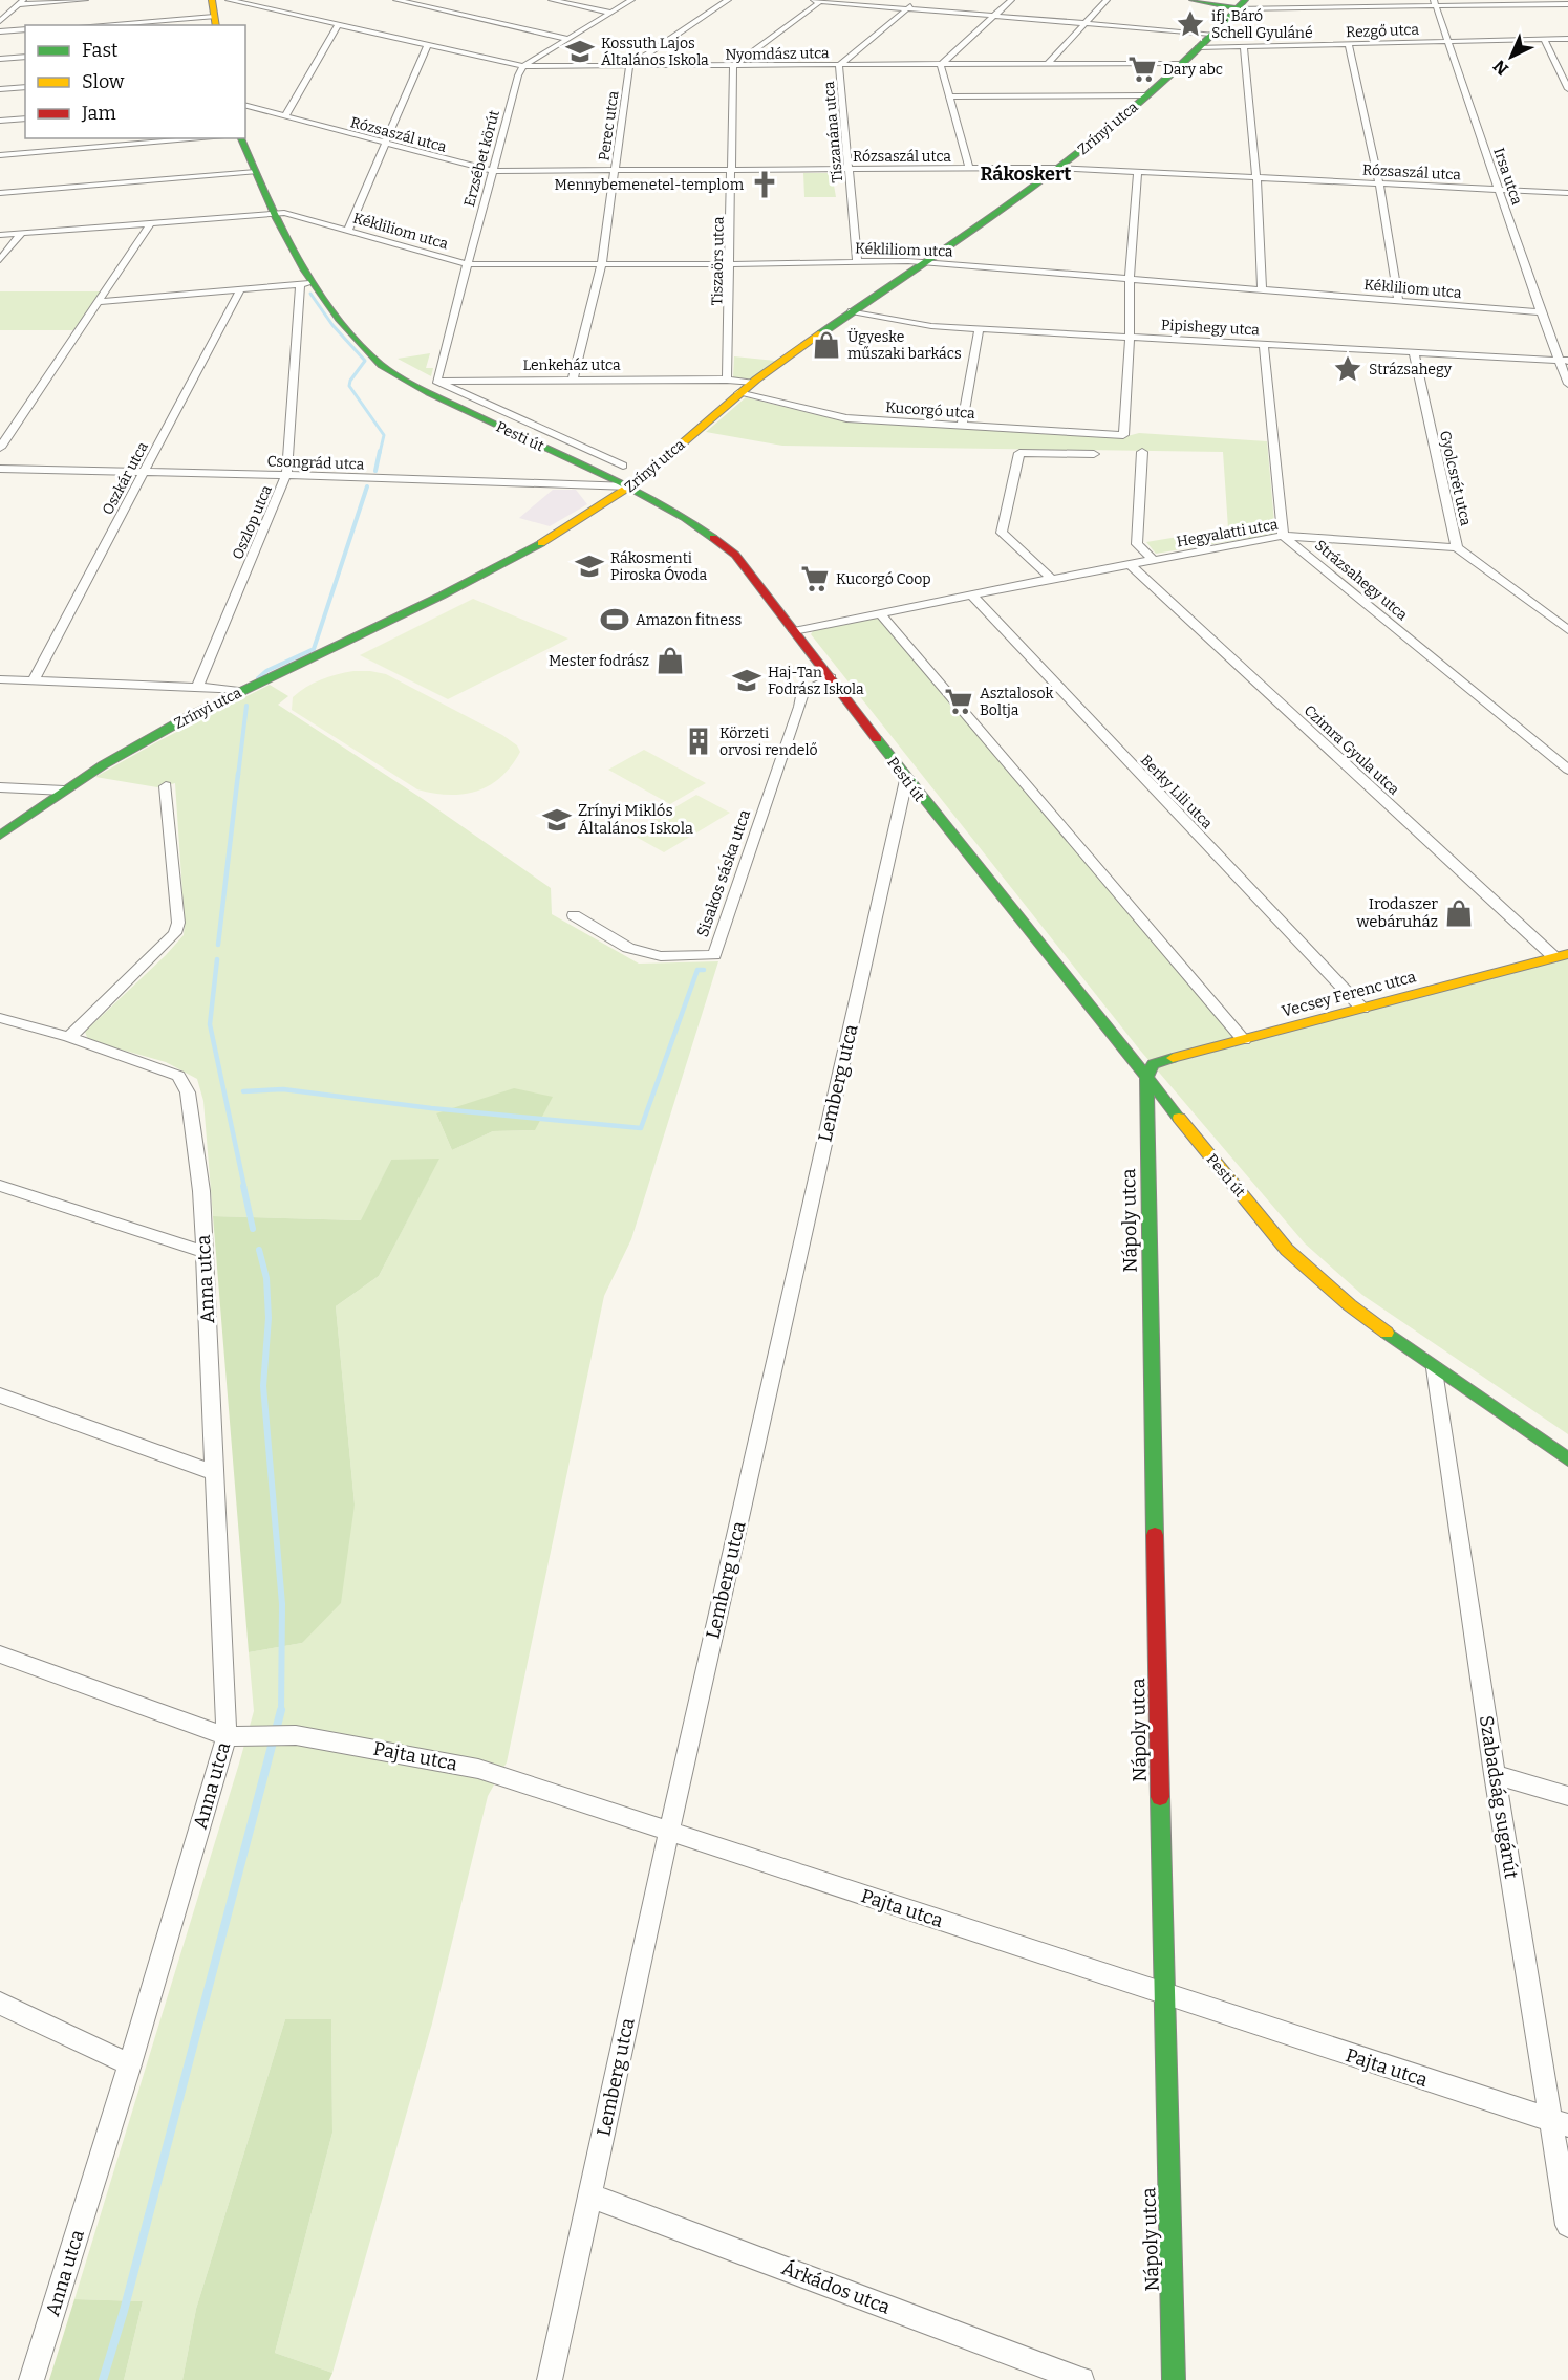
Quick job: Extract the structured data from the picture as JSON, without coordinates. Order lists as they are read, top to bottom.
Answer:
{
  "streets": {
    "main road": [
      "Zrínyi utca",
      "Pesti út",
      "Vecsey Ferenc utca",
      "Nápoly utca"
    ],
    "street": [
      "Rezgő utca",
      "Nyomdász utca",
      "Perec utca",
      "Tiszanána utca",
      "Rózsaszál utca",
      "Erzsébet körút",
      "Irsa utca",
      "Kékliliom utca",
      "Tiszaörs utca",
      "Pipishegy utca",
      "Lenkeház utca",
      "Kucorgó utca",
      "Csongrád utca",
      "Oszkár utca",
      "Gyolcsrét utca",
      "Oszlop utca",
      "Hegyalatti utca",
      "Strázsahegy utca",
      "Czimra Gyula utca",
      "Berky Lili utca",
      "Sisakos sáska utca",
      "Lemberg utca",
      "Anna utca",
      "Pajta utca",
      "Szabadság sugárút",
      "Árkádos utca"
    ]
  },
  "crossings": [
    ["Rezgő utca", "Zrínyi utca"],
    ["Rezgő utca", "Irsa utca"],
    ["Nyomdász utca", "Perec utca"],
    ["Nyomdász utca", "Zrínyi utca"],
    ["Nyomdász utca", "Tiszanána utca"],
    ["Nyomdász utca", "Erzsébet körút"],
    ["Nyomdász utca", "Tiszaörs utca"],
    ["Perec utca", "Rózsaszál utca"],
    ["Perec utca", "Kékliliom utca"],
    ["Perec utca", "Lenkeház utca"],
    ["Zrínyi utca", "Rózsaszál utca"],
    ["Zrínyi utca", "Kékliliom utca"],
    ["Zrínyi utca", "Pipishegy utca"],
    ["Zrínyi utca", "Lenkeház utca"],
    ["Zrínyi utca", "Kucorgó utca"],
    ["Zrínyi utca", "Pesti út"],
    ["Zrínyi utca", "Csongrád utca"],
    ["Tiszanána utca", "Rózsaszál utca"],
    ["Tiszanána utca", "Kékliliom utca"],
    ["Rózsaszál utca", "Erzsébet körút"],
    ["Rózsaszál utca", "Irsa utca"],
    ["Rózsaszál utca", "Tiszaörs utca"],
    ["Erzsébet körút", "Kékliliom utca"],
    ["Erzsébet körút", "Lenkeház utca"],
    ["Erzsébet körút", "Pesti út"],
    ["Irsa utca", "Kékliliom utca"],
    ["Irsa utca", "Pipishegy utca"],
    ["Kékliliom utca", "Tiszaörs utca"],
    ["Kékliliom utca", "Pesti út"],
    ["Tiszaörs utca", "Lenkeház utca"],
    ["Pipishegy utca", "Kucorgó utca"],
    ["Pipishegy utca", "Gyolcsrét utca"],
    ["Lenkeház utca", "Pesti út"],
    ["Pesti út", "Csongrád utca"],
    ["Pesti út", "Oszlop utca"],
    ["Pesti út", "Hegyalatti utca"],
    ["Pesti út", "Sisakos sáska utca"],
    ["Pesti út", "Vecsey Ferenc utca"],
    ["Pesti út", "Lemberg utca"],
    ["Pesti út", "Nápoly utca"],
    ["Pesti út", "Szabadság sugárút"],
    ["Csongrád utca", "Oszkár utca"],
    ["Csongrád utca", "Oszlop utca"],
    ["Gyolcsrét utca", "Hegyalatti utca"],
    ["Hegyalatti utca", "Strázsahegy utca"],
    ["Hegyalatti utca", "Czimra Gyula utca"],
    ["Hegyalatti utca", "Berky Lili utca"],
    ["Czimra Gyula utca", "Vecsey Ferenc utca"],
    ["Berky Lili utca", "Vecsey Ferenc utca"],
    ["Vecsey Ferenc utca", "Nápoly utca"],
    ["Lemberg utca", "Pajta utca"],
    ["Lemberg utca", "Árkádos utca"],
    ["Nápoly utca", "Pajta utca"],
    ["Anna utca", "Pajta utca"],
    ["Pajta utca", "Szabadság sugárút"]
  ],
  "districts": ["Rákoskert"],
  "places": {
    "place": ["ifj. Báró Schell Gyuláné", "Strázsahegy"],
    "school or university": [
      "Kossuth Lajos Általános Iskola",
      "Rákosmenti Piroska Óvoda",
      "Haj-Tan Fodrász Iskola",
      "Zrínyi Miklós Általános Iskola"
    ],
    "supermarket": ["Dary abc", "Kucorgó Coop", "Asztalosok Boltja"],
    "church": ["Mennybemenetel-templom"],
    "shop": ["Ügyeske műszaki barkács", "Mester fodrász", "Irodaszer webáruház"],
    "sports": ["Amazon fitness"],
    "building": ["Körzeti orvosi rendelő"]
  },
  "legend": ["Fast", "Slow", "Jam"],
  "north": "bottom left"
}
